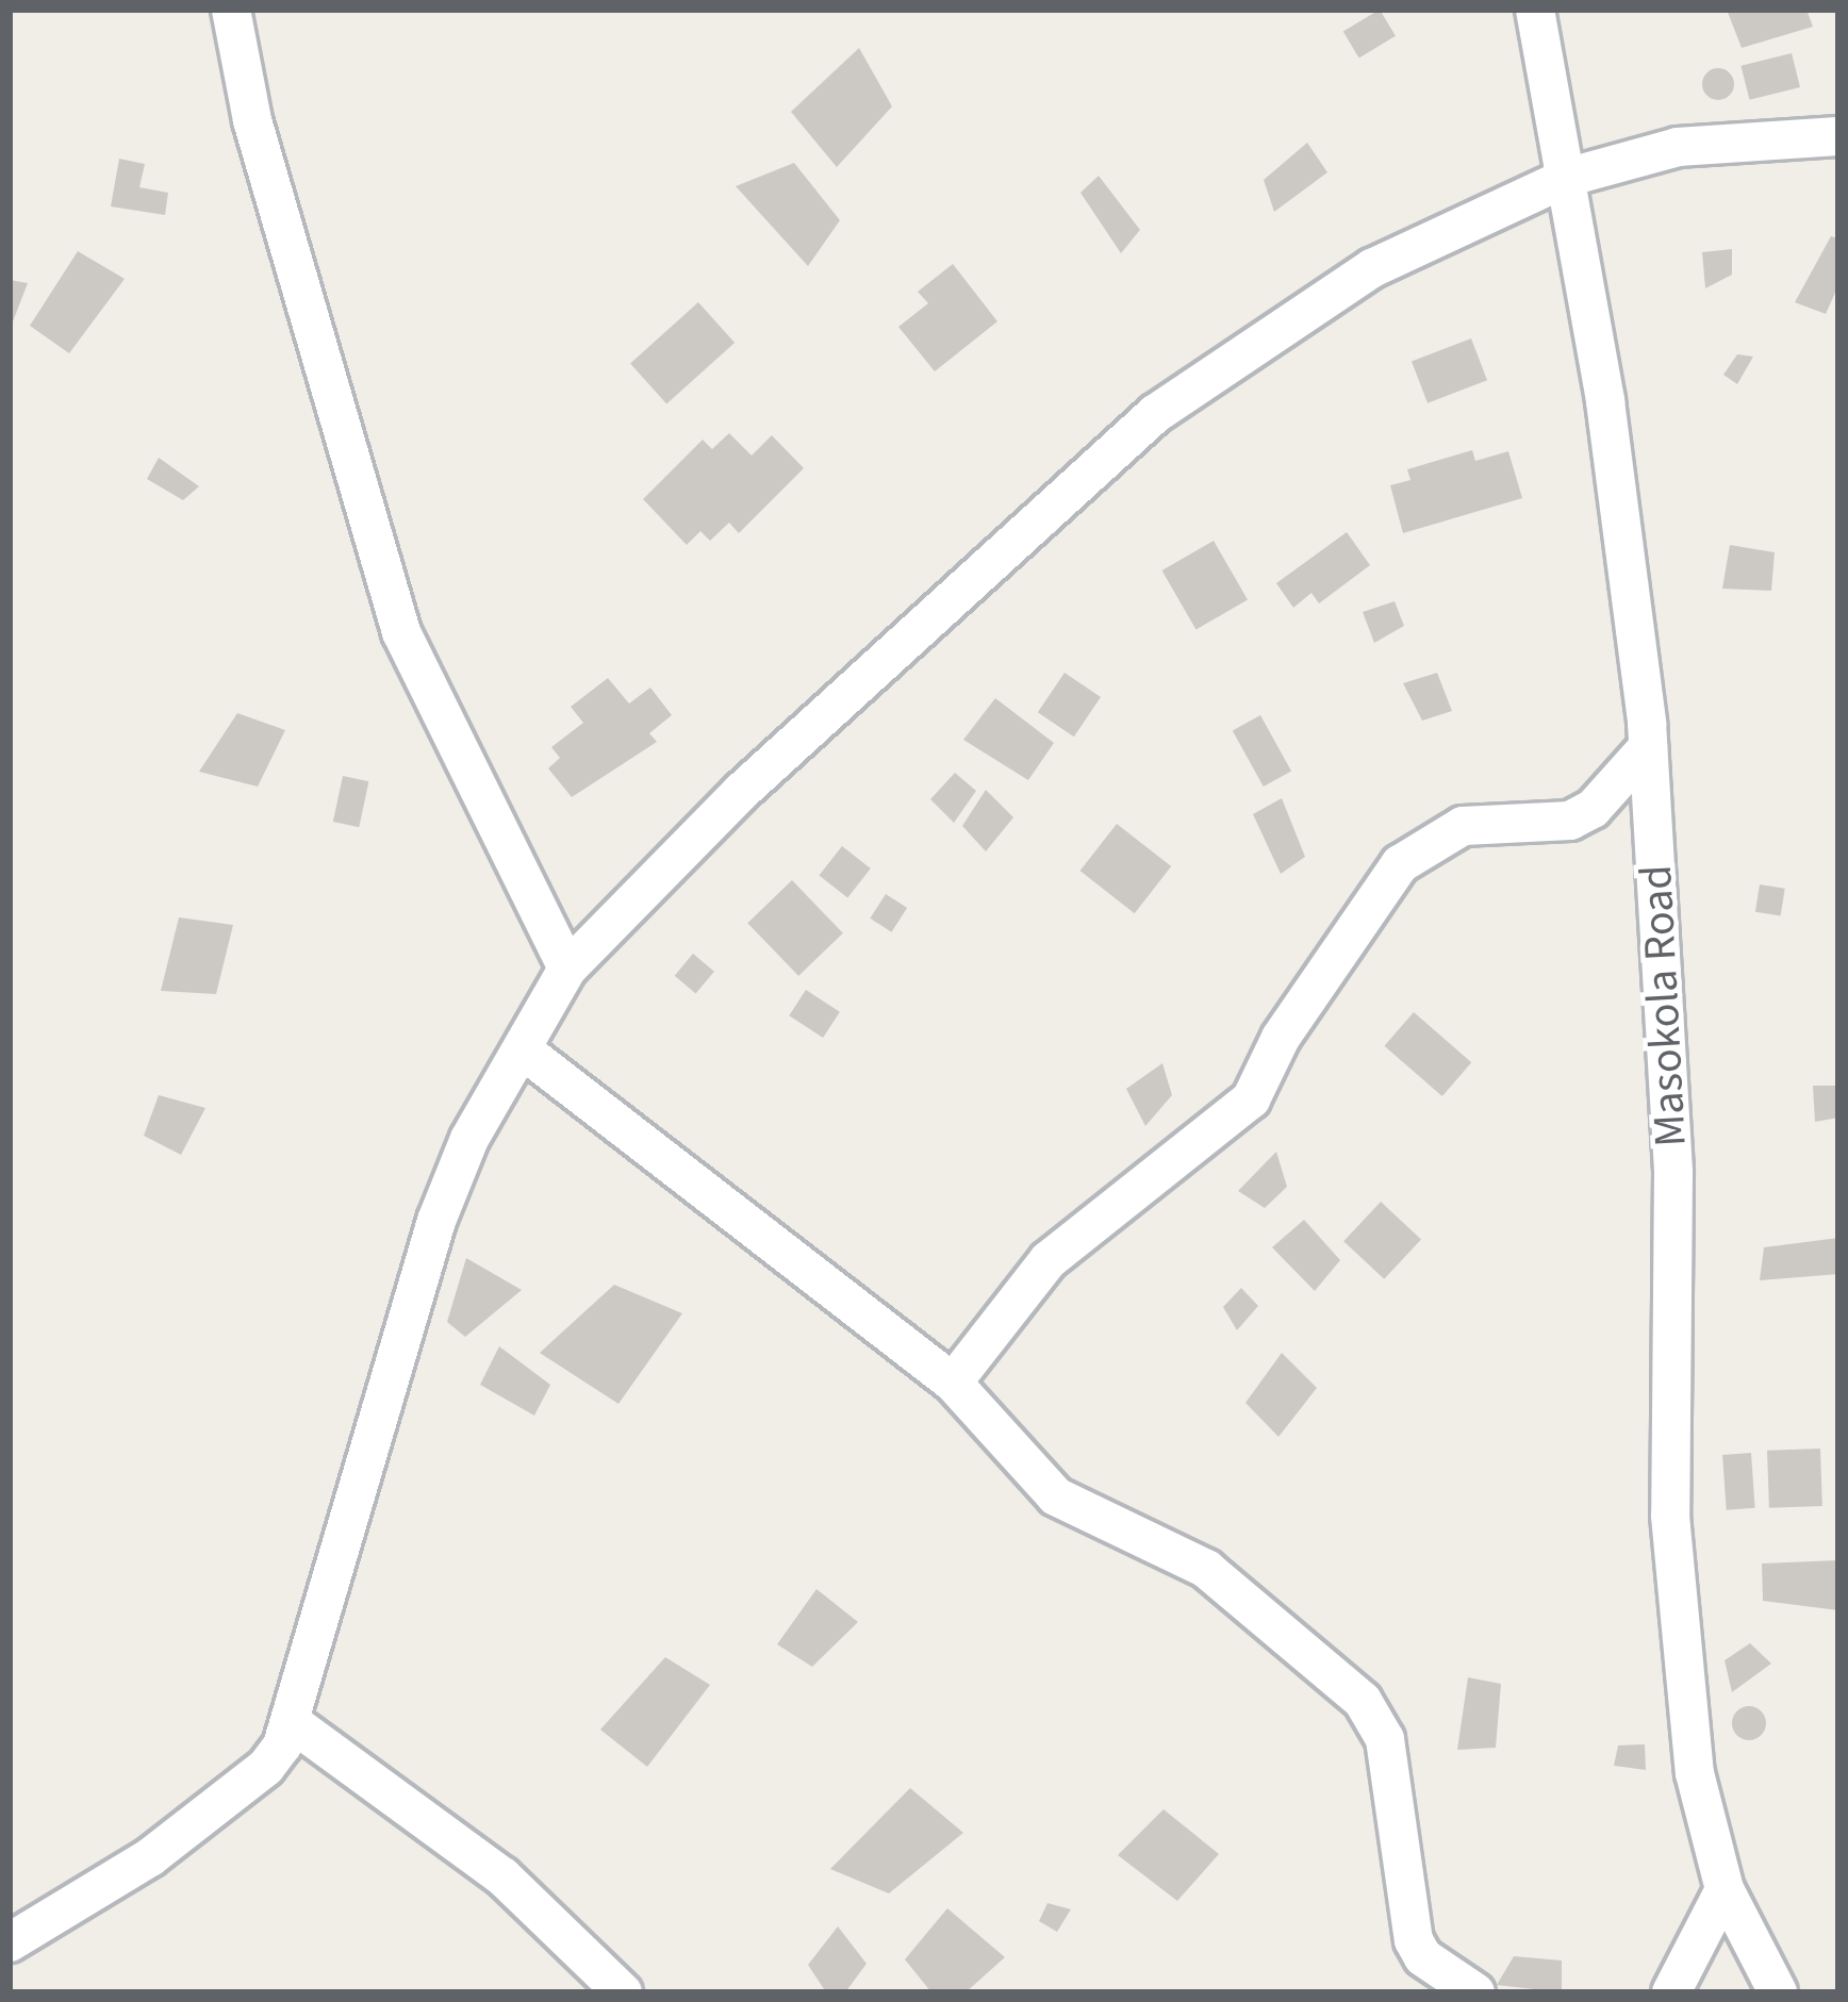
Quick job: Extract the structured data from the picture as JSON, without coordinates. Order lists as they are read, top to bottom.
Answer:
{
  "streets": {
    "street": ["Masokola Road"]
  }
}
